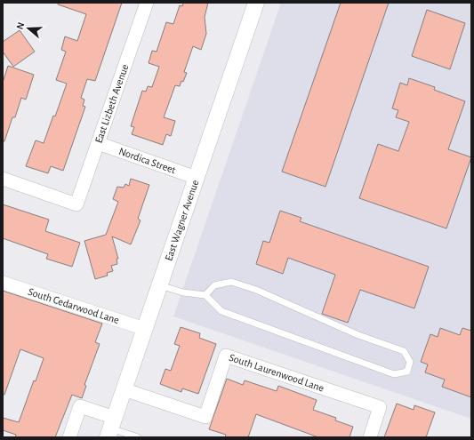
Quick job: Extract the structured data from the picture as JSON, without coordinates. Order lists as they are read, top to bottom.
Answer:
{
  "streets": {
    "street": [
      "East Lizbeth Avenue",
      "Nordica Street",
      "East Wagner Avenue",
      "South Cedarwood Lane",
      "South Laurenwood Lane"
    ]
  },
  "crossings": [
    ["East Lizbeth Avenue", "Nordica Street"],
    ["Nordica Street", "East Wagner Avenue"],
    ["East Wagner Avenue", "South Cedarwood Lane"],
    ["East Wagner Avenue", "South Laurenwood Lane"]
  ],
  "north": "left"
}
